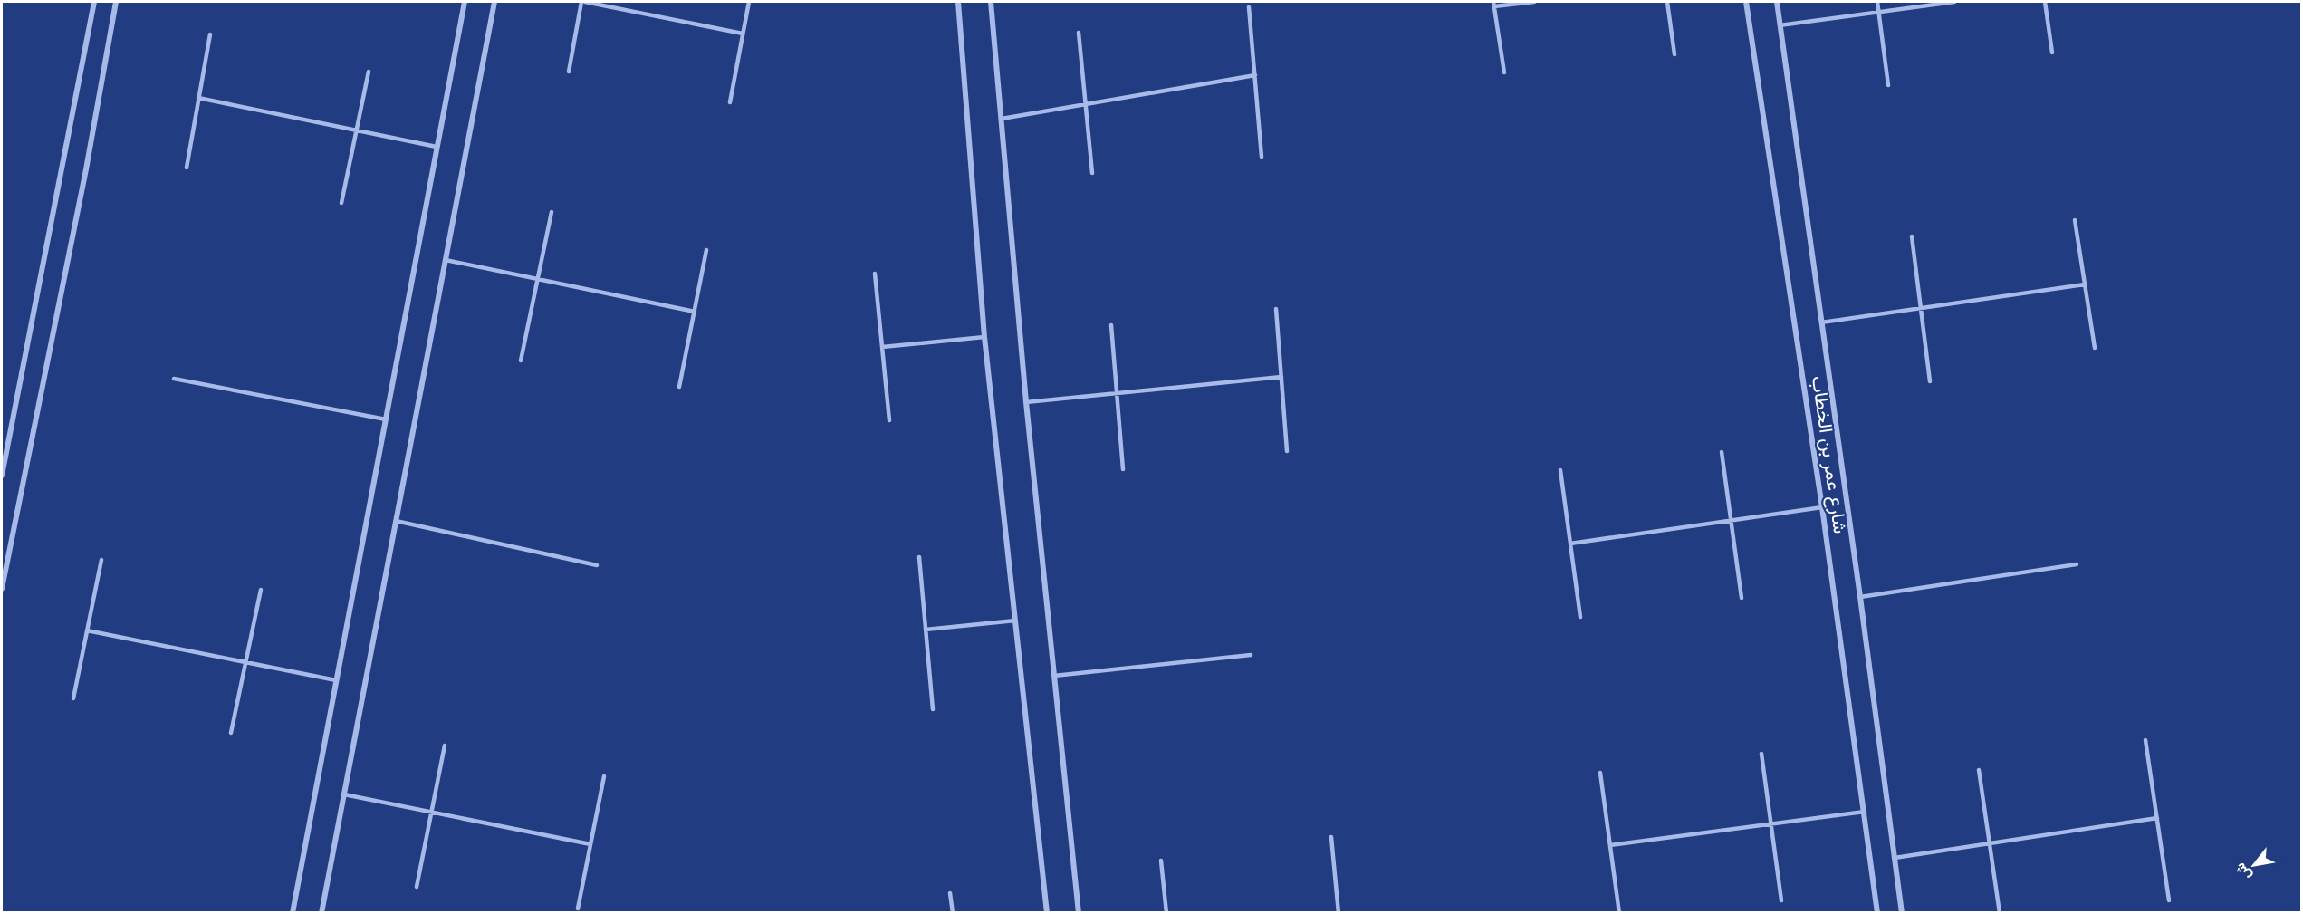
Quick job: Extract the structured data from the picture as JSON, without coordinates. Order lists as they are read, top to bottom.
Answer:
{
  "streets": {
    "street": ["شارع عمر بن الخطاب"]
  },
  "north": "bottom left"
}
